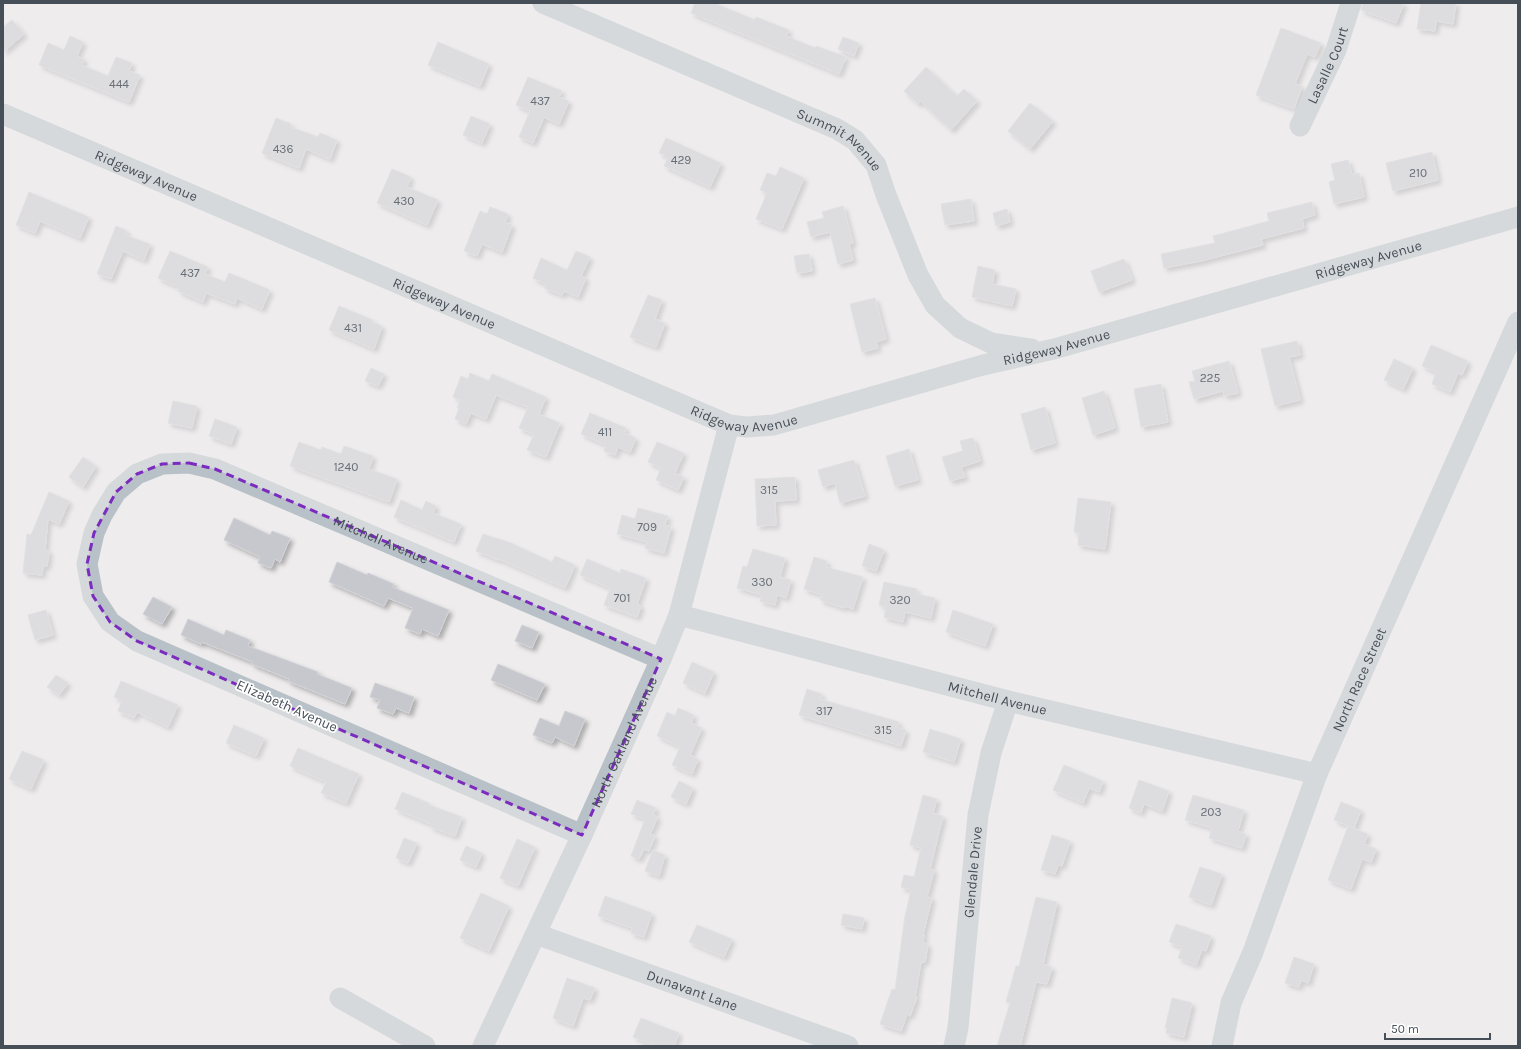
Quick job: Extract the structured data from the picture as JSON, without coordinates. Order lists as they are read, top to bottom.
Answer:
{
  "streets": {
    "street": [
      "Lasalle Court",
      "Summit Avenue",
      "Ridgeway Avenue",
      "Mitchell Avenue",
      "North Race Street",
      "Elizabeth Avenue",
      "North Oakland Avenue",
      "Glendale Drive",
      "Dunavant Lane"
    ]
  },
  "crossings": [
    ["Summit Avenue", "Ridgeway Avenue"],
    ["Ridgeway Avenue", "North Oakland Avenue"],
    ["Mitchell Avenue", "North Race Street"],
    ["Mitchell Avenue", "Elizabeth Avenue"],
    ["Mitchell Avenue", "North Oakland Avenue"],
    ["Mitchell Avenue", "Glendale Drive"],
    ["Elizabeth Avenue", "North Oakland Avenue"],
    ["North Oakland Avenue", "Dunavant Lane"]
  ],
  "house_numbers": [
    "444",
    "437",
    "436",
    "429",
    "210",
    "430",
    "437",
    "431",
    "225",
    "411",
    "1240",
    "315",
    "709",
    "330",
    "701",
    "320",
    "317",
    "315",
    "203"
  ],
  "scale_bar": "50 m"
}
